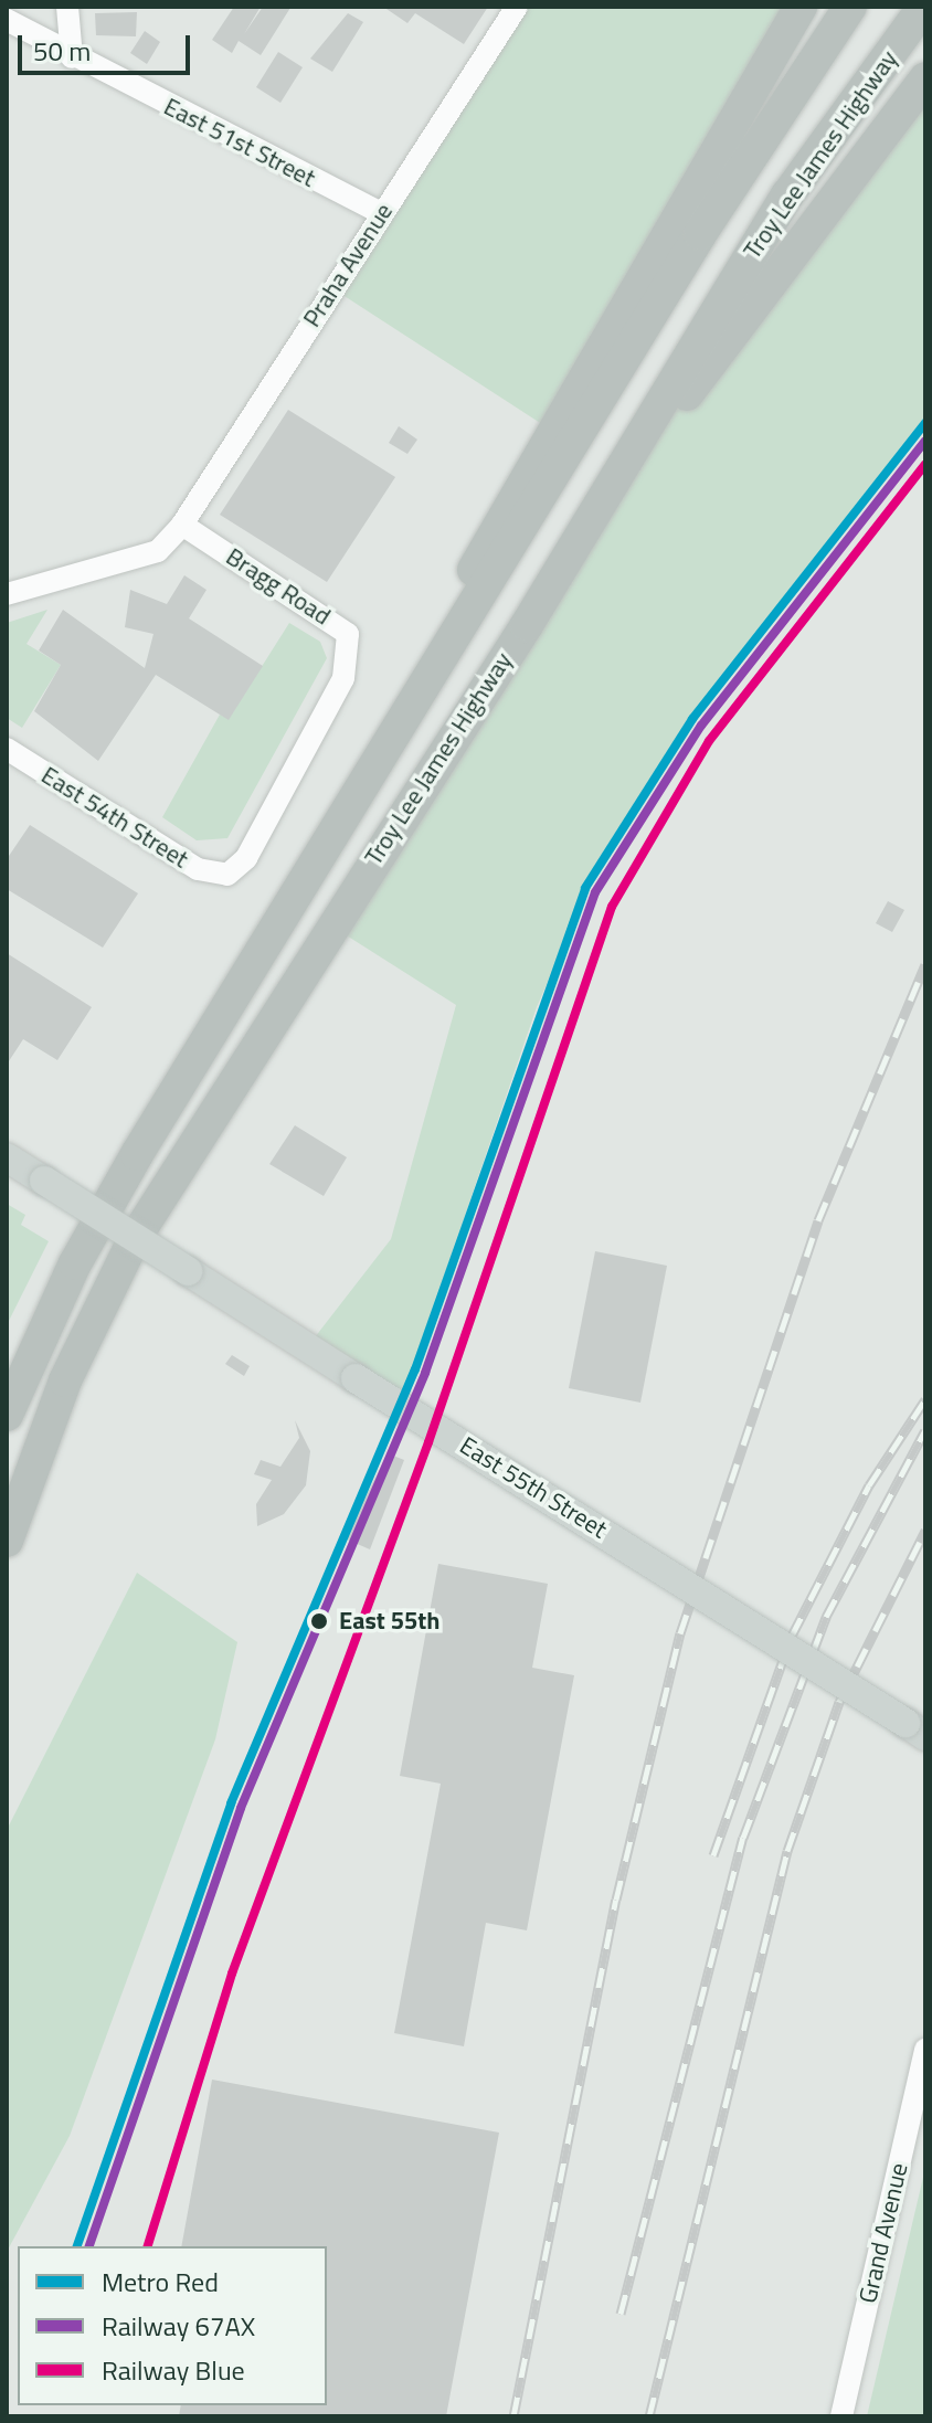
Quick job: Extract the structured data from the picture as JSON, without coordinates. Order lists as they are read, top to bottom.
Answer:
{
  "streets": {
    "highway": ["Troy Lee James Highway"],
    "main road": ["East 55th Street"],
    "street": [
      "East 51st Street",
      "Praha Avenue",
      "Bragg Road",
      "East 54th Street",
      "Grand Avenue"
    ]
  },
  "crossings": [
    ["East 51st Street", "Praha Avenue"],
    ["Praha Avenue", "Bragg Road"],
    ["Bragg Road", "East 54th Street"]
  ],
  "places": ["East 55th"],
  "lines": ["metro line Red", "rail line 67AX", "rail line Blue"],
  "legend": ["Metro Red", "Railway 67AX", "Railway Blue"],
  "scale_bar": "50 m"
}
